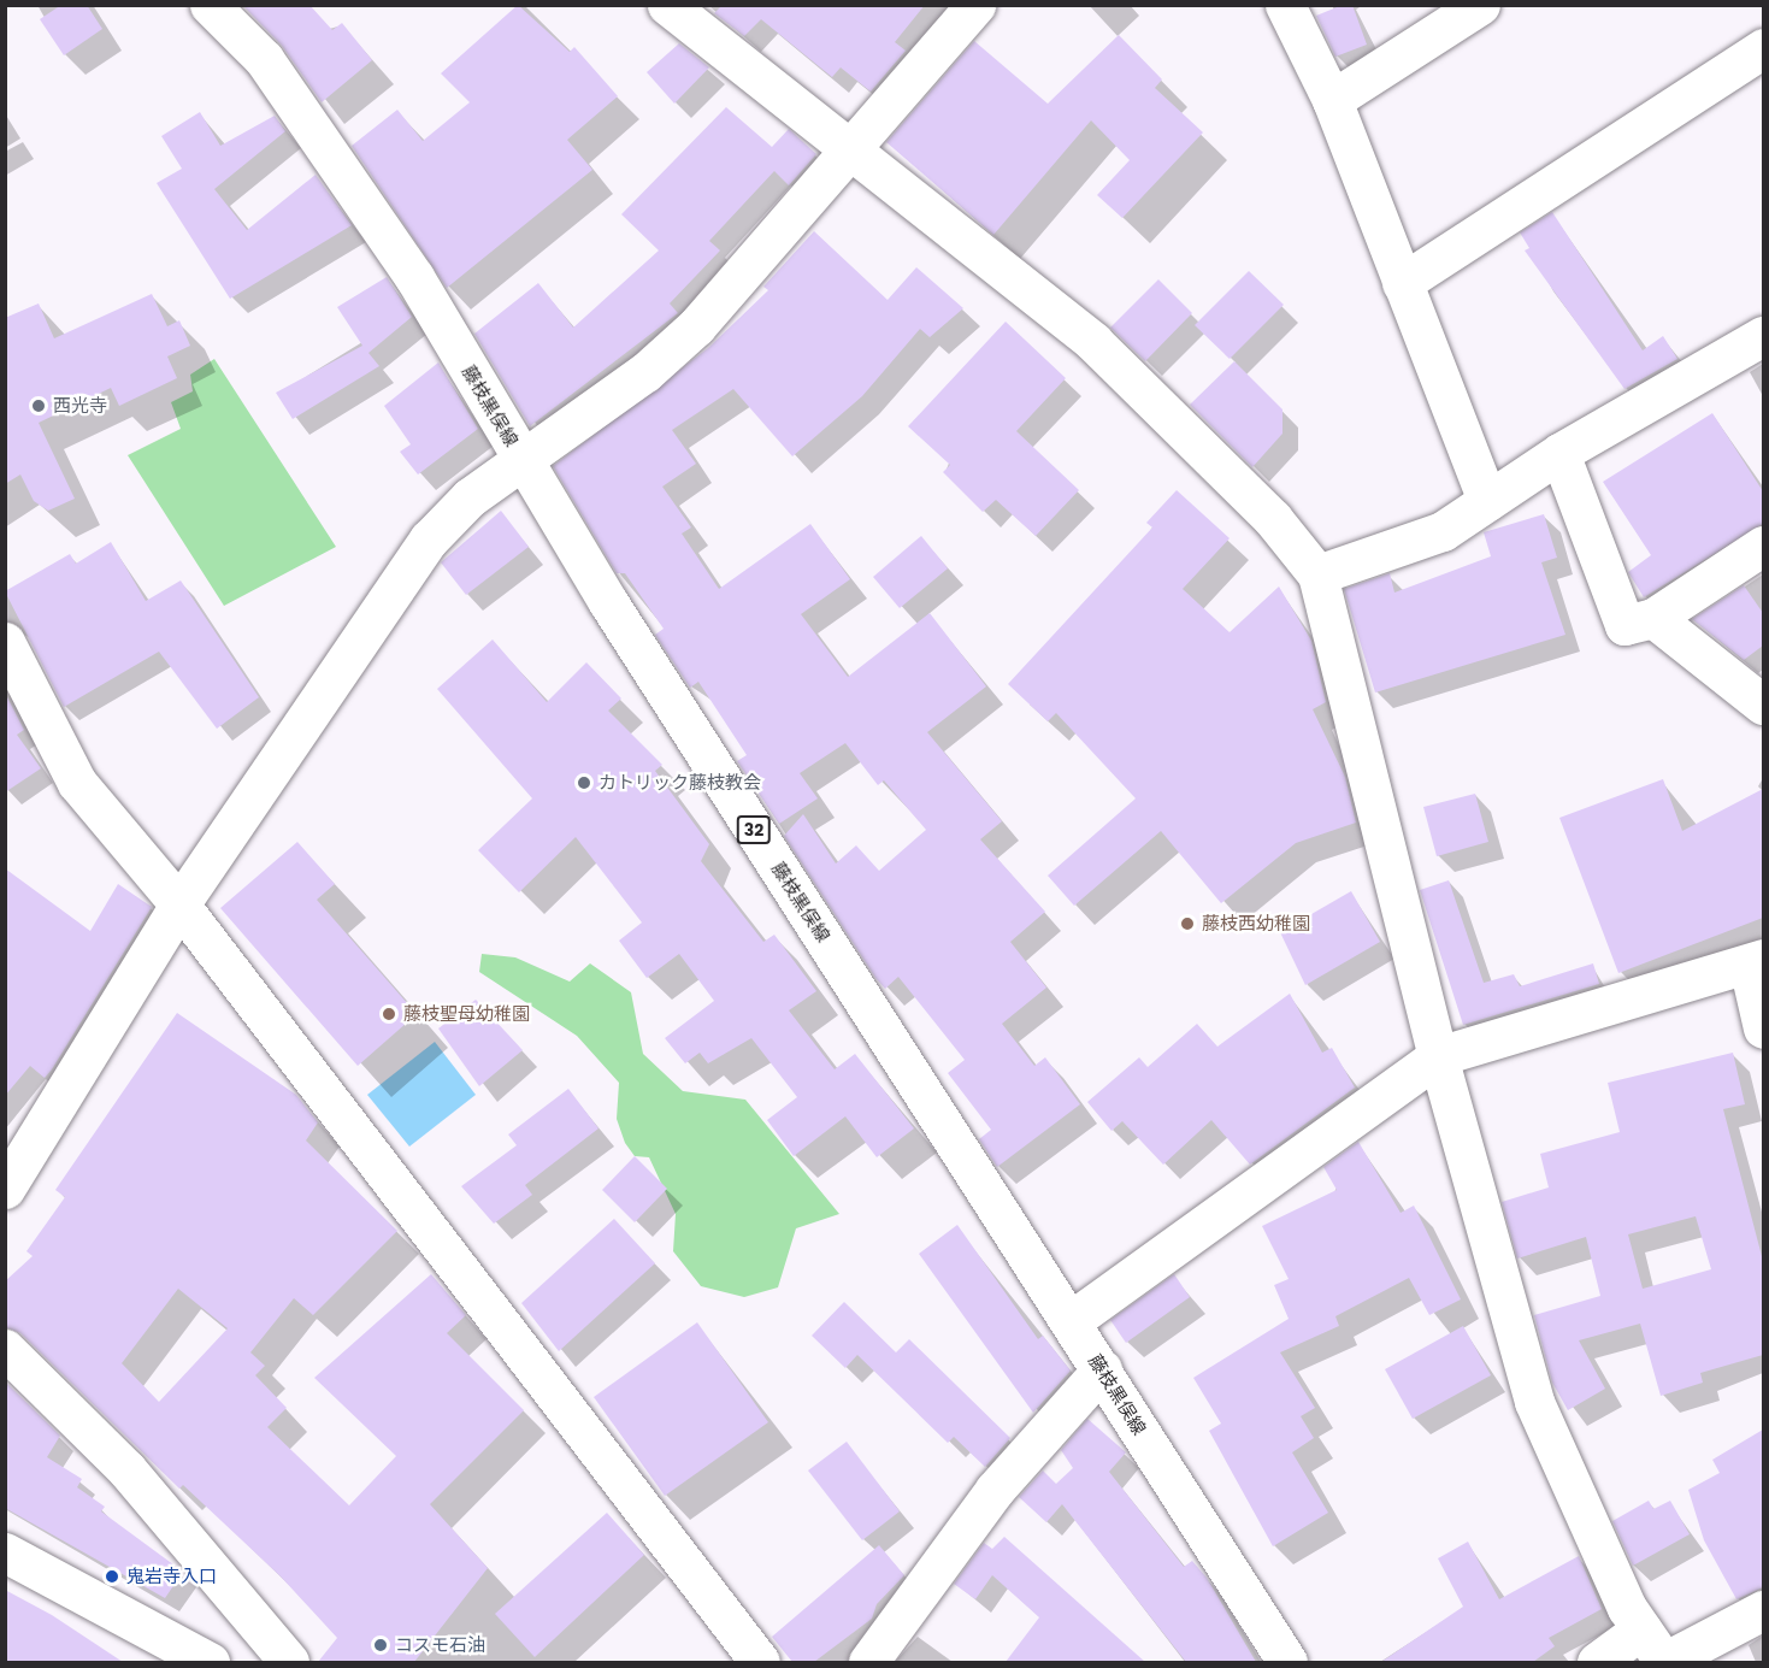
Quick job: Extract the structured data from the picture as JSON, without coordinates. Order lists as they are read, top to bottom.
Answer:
{
  "streets": {
    "street": ["藤枝黒俣線", "32"]
  },
  "places": [
    "西光寺",
    "カトリック藤枝教会",
    "藤枝西幼稚園",
    "藤枝聖母幼稚園",
    "鬼岩寺入口",
    "コスモ石油"
  ]
}
